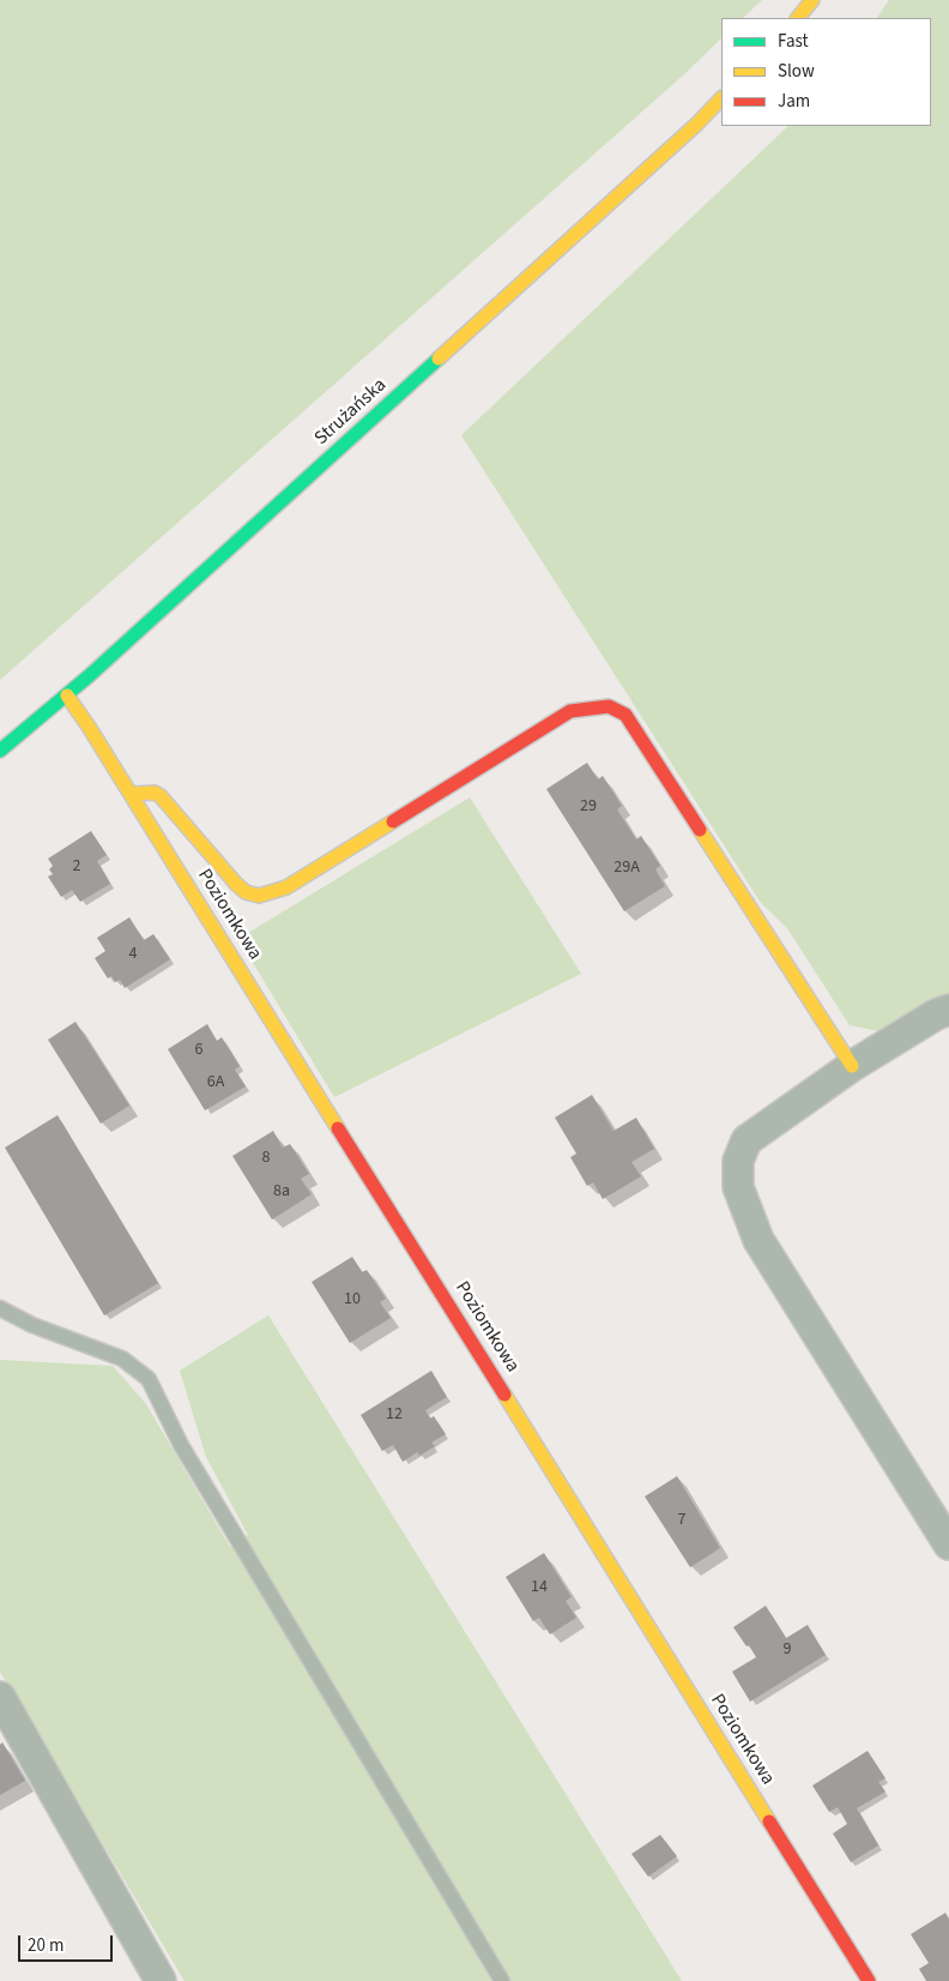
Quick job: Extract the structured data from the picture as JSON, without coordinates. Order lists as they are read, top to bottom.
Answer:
{
  "streets": {
    "street": ["Strużańska", "Poziomkowa"]
  },
  "crossings": [
    ["Strużańska", "Poziomkowa"]
  ],
  "house_numbers": [
    "29",
    "2",
    "29A",
    "4",
    "6",
    "6A",
    "8",
    "8a",
    "10",
    "12",
    "7",
    "14",
    "9"
  ],
  "legend": ["Fast", "Slow", "Jam"],
  "scale_bar": "20 m"
}
